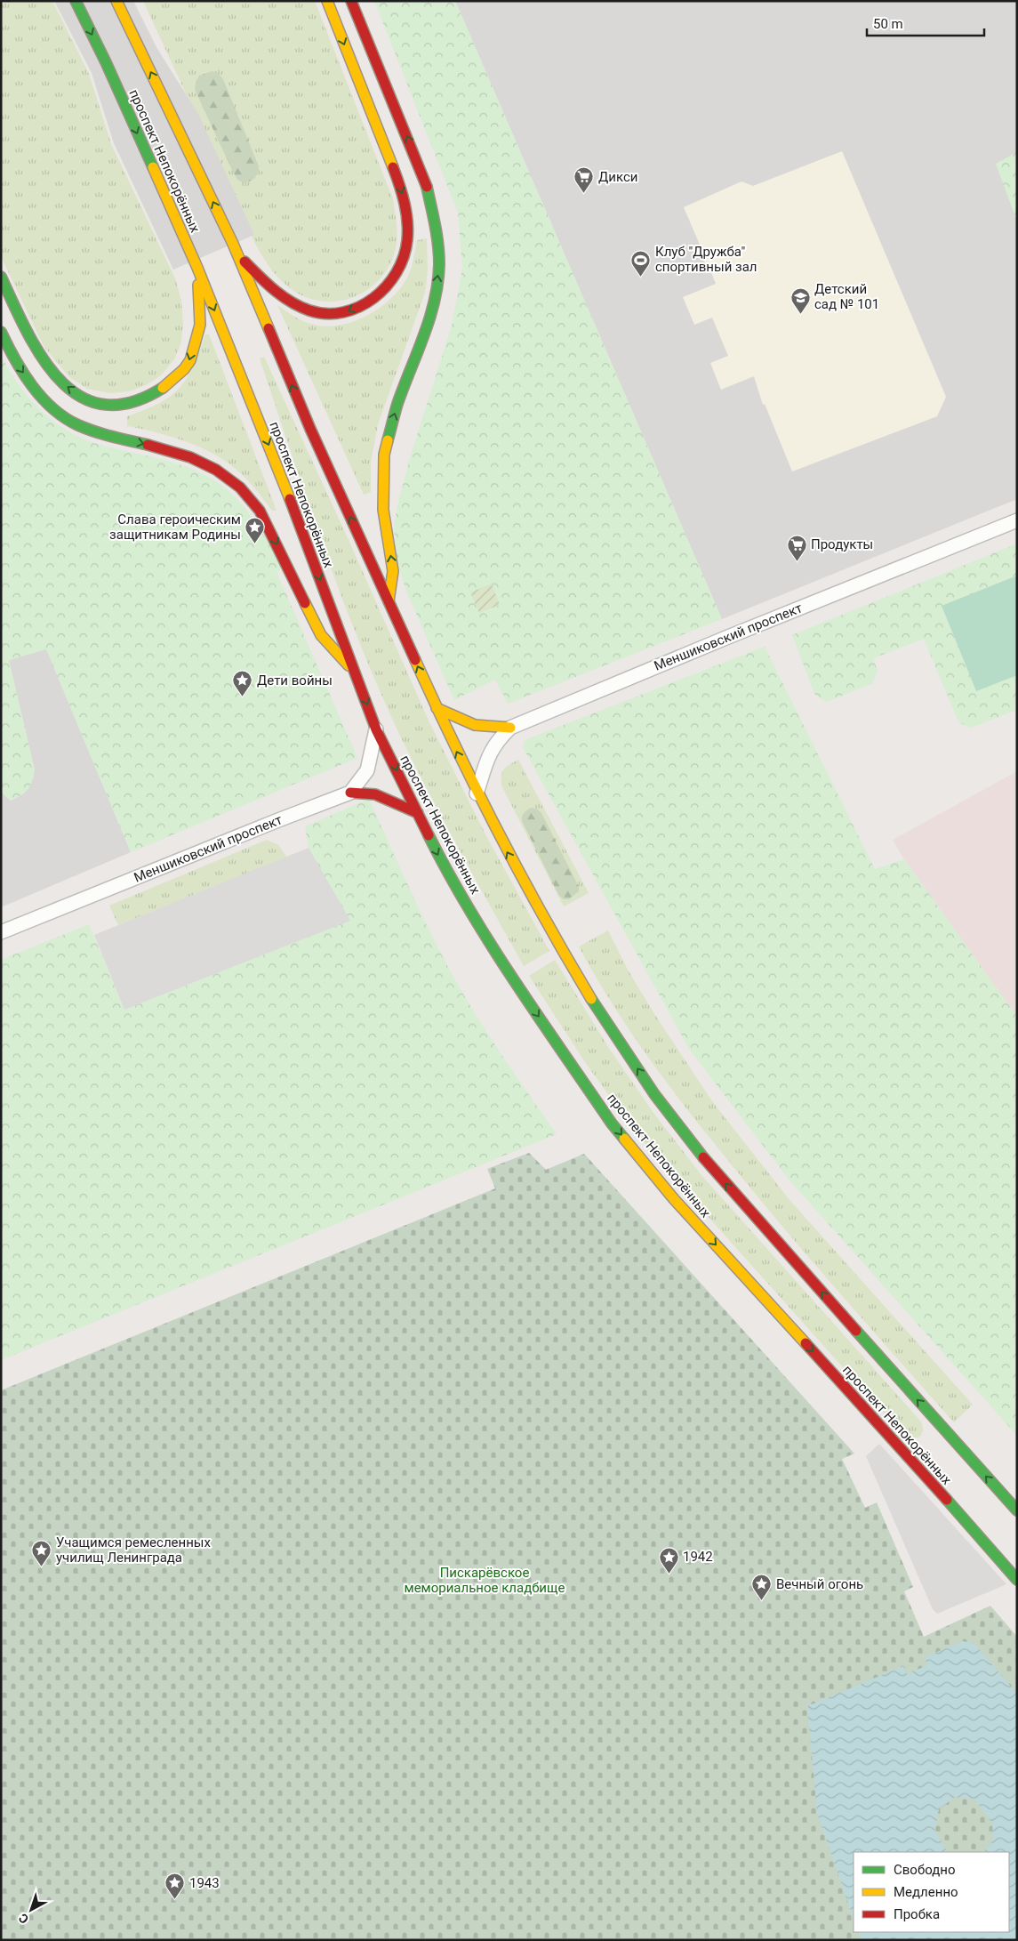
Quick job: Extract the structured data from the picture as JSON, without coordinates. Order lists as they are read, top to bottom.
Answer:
{
  "streets": {
    "main road": ["проспект Непокорённых"],
    "street": ["Меншиковский проспект"]
  },
  "crossings": [
    ["проспект Непокорённых", "Меншиковский проспект"]
  ],
  "parks": ["Пискарёвское мемориальное кладбище"],
  "places": {
    "supermarket": ["Дикси", "Продукты"],
    "sports": ["Клуб \"Дружба\" спортивный зал"],
    "school or university": ["Детский сад № 101"],
    "place": [
      "Слава героическим защитникам Родины",
      "Дети войны",
      "Учащимся ремесленных училищ Ленинграда",
      "1942",
      "Вечный огонь",
      "1943"
    ]
  },
  "legend": ["Свободно", "Медленно", "Пробка"],
  "scale_bar": "50 m",
  "north": "bottom left"
}
